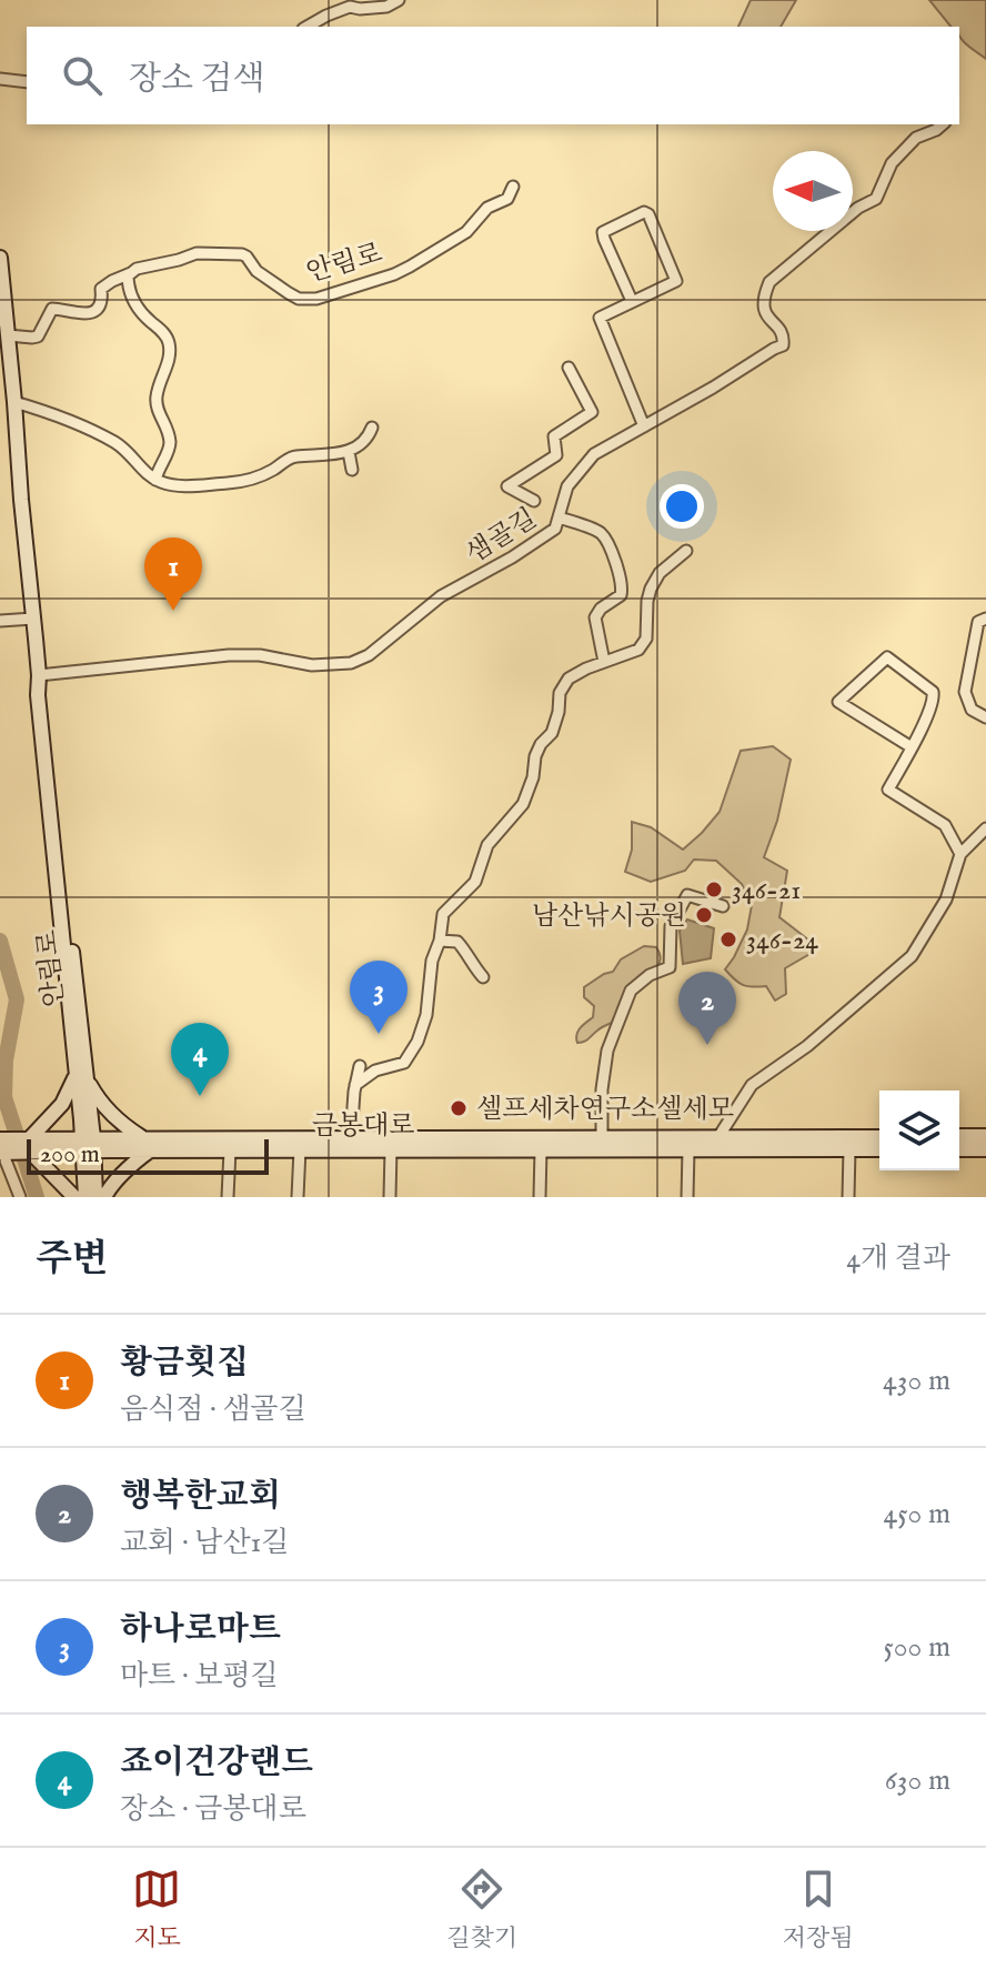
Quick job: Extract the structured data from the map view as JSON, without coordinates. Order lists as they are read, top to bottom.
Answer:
{
  "streets": {
    "street": ["안림로", "샘골길", "금봉대로"]
  },
  "crossings": [
    ["안림로", "샘골길"],
    ["안림로", "금봉대로"]
  ],
  "places": [
    "346-21",
    "남산낚시공원",
    "346-24",
    "셀프세차연구소셀세모"
  ],
  "scale_bar": "200 m",
  "north": "left",
  "page": {
    "search": "장소 검색",
    "pins": [
      "1",
      "3",
      "2",
      "4"
    ],
    "scale": "200 m",
    "heading": ["주변", "4개 결과"],
    "list": [
      {
        "mark": "1",
        "name": "황금횟집",
        "note": "음식점 · 샘골길",
        "value": "430 m"
      },
      {
        "mark": "2",
        "name": "행복한교회",
        "note": "교회 · 남산1길",
        "value": "450 m"
      },
      {
        "mark": "3",
        "name": "하나로마트",
        "note": "마트 · 보평길",
        "value": "500 m"
      },
      {
        "mark": "4",
        "name": "죠이건강랜드",
        "note": "장소 · 금봉대로",
        "value": "630 m"
      }
    ],
    "nav": ["지도", "길찾기", "저장됨"]
  }
}
